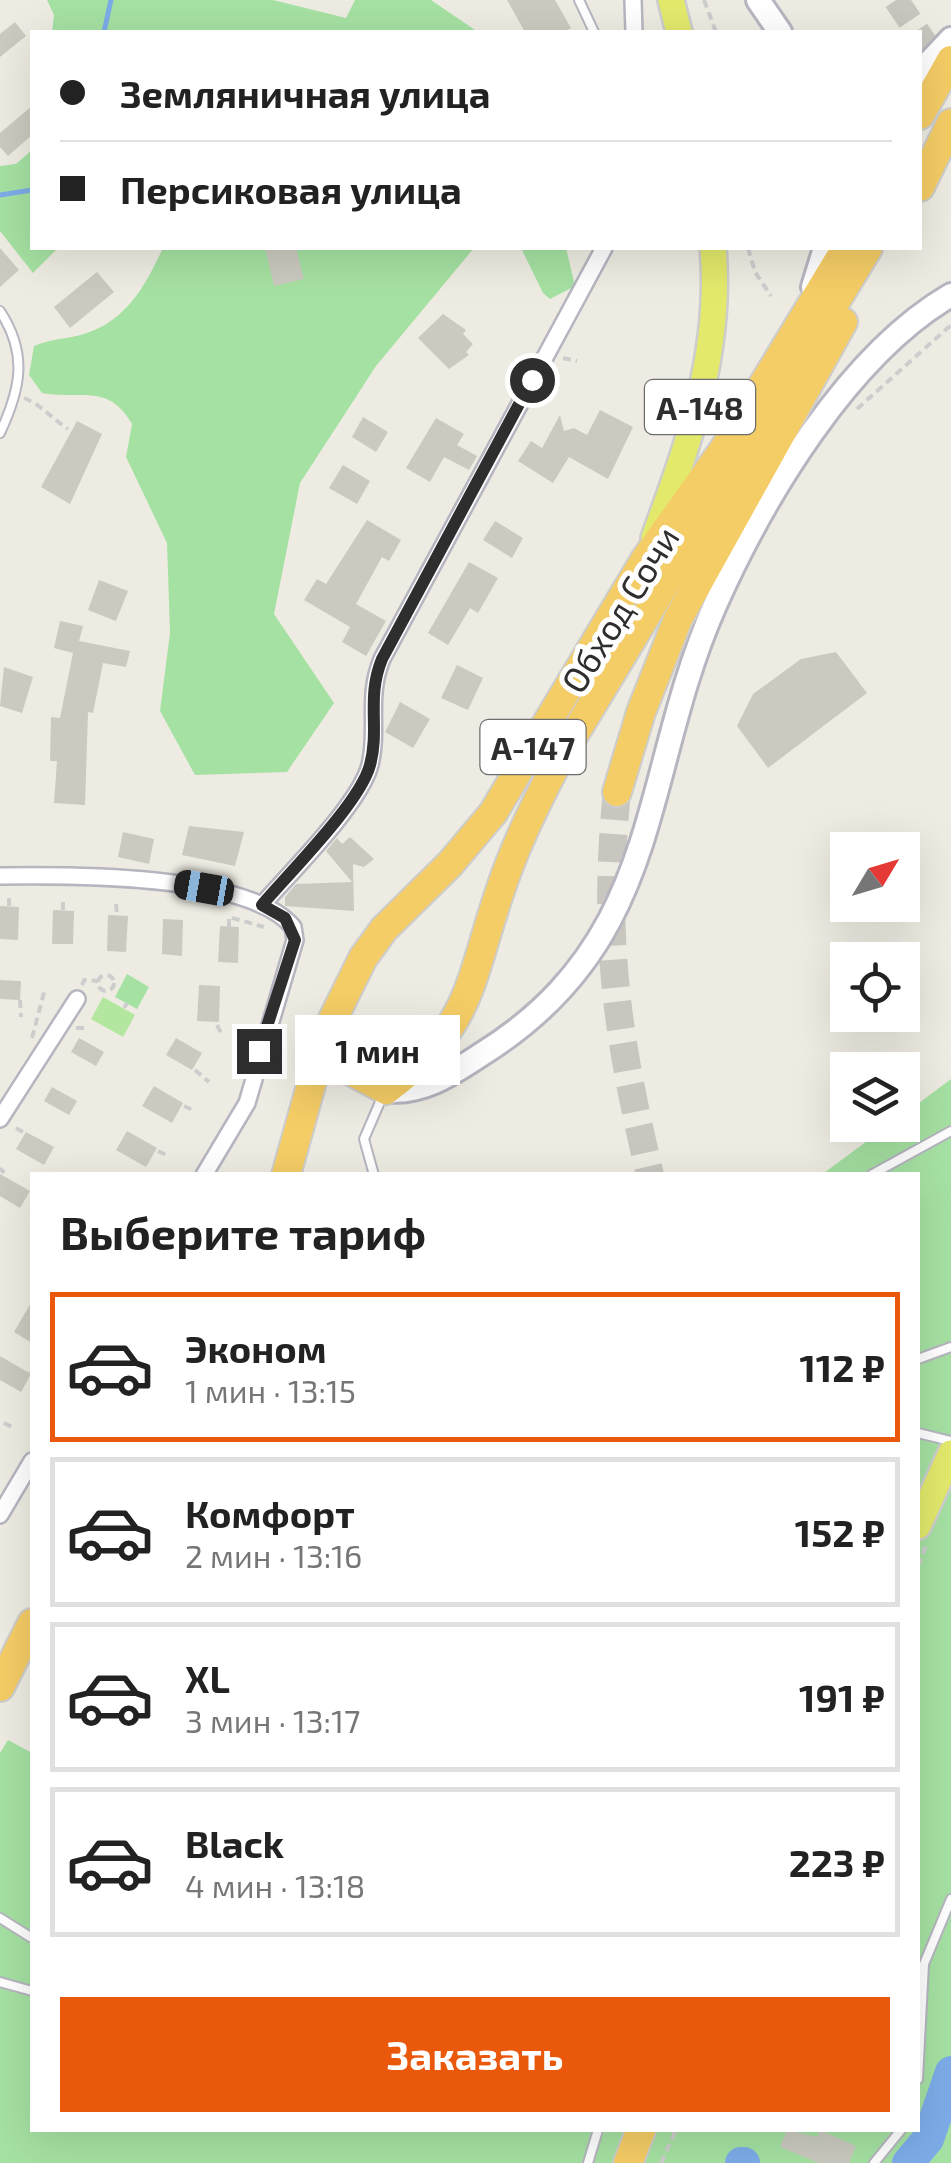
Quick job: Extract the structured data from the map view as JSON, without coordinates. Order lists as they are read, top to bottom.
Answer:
{
  "streets": {
    "highway": ["Обход Сочи", "А-147"],
    "main road": ["А-148"]
  },
  "crossings": [
    ["А-148", "Обход Сочи"],
    ["Обход Сочи", "А-147"]
  ],
  "north": "top right",
  "page": {
    "banner": ["Земляничная улица", "Персиковая улица"],
    "bubble": "1 мин",
    "heading": "Выберите тариф",
    "list": [
      {
        "name": "Эконом",
        "note": "1 мин · 13:15",
        "value": "112 ₽"
      },
      {
        "name": "Комфорт",
        "note": "2 мин · 13:16",
        "value": "152 ₽"
      },
      {
        "name": "XL",
        "note": "3 мин · 13:17",
        "value": "191 ₽"
      },
      {
        "name": "Black",
        "note": "4 мин · 13:18",
        "value": "223 ₽"
      }
    ],
    "buttons": "Заказать"
  }
}
